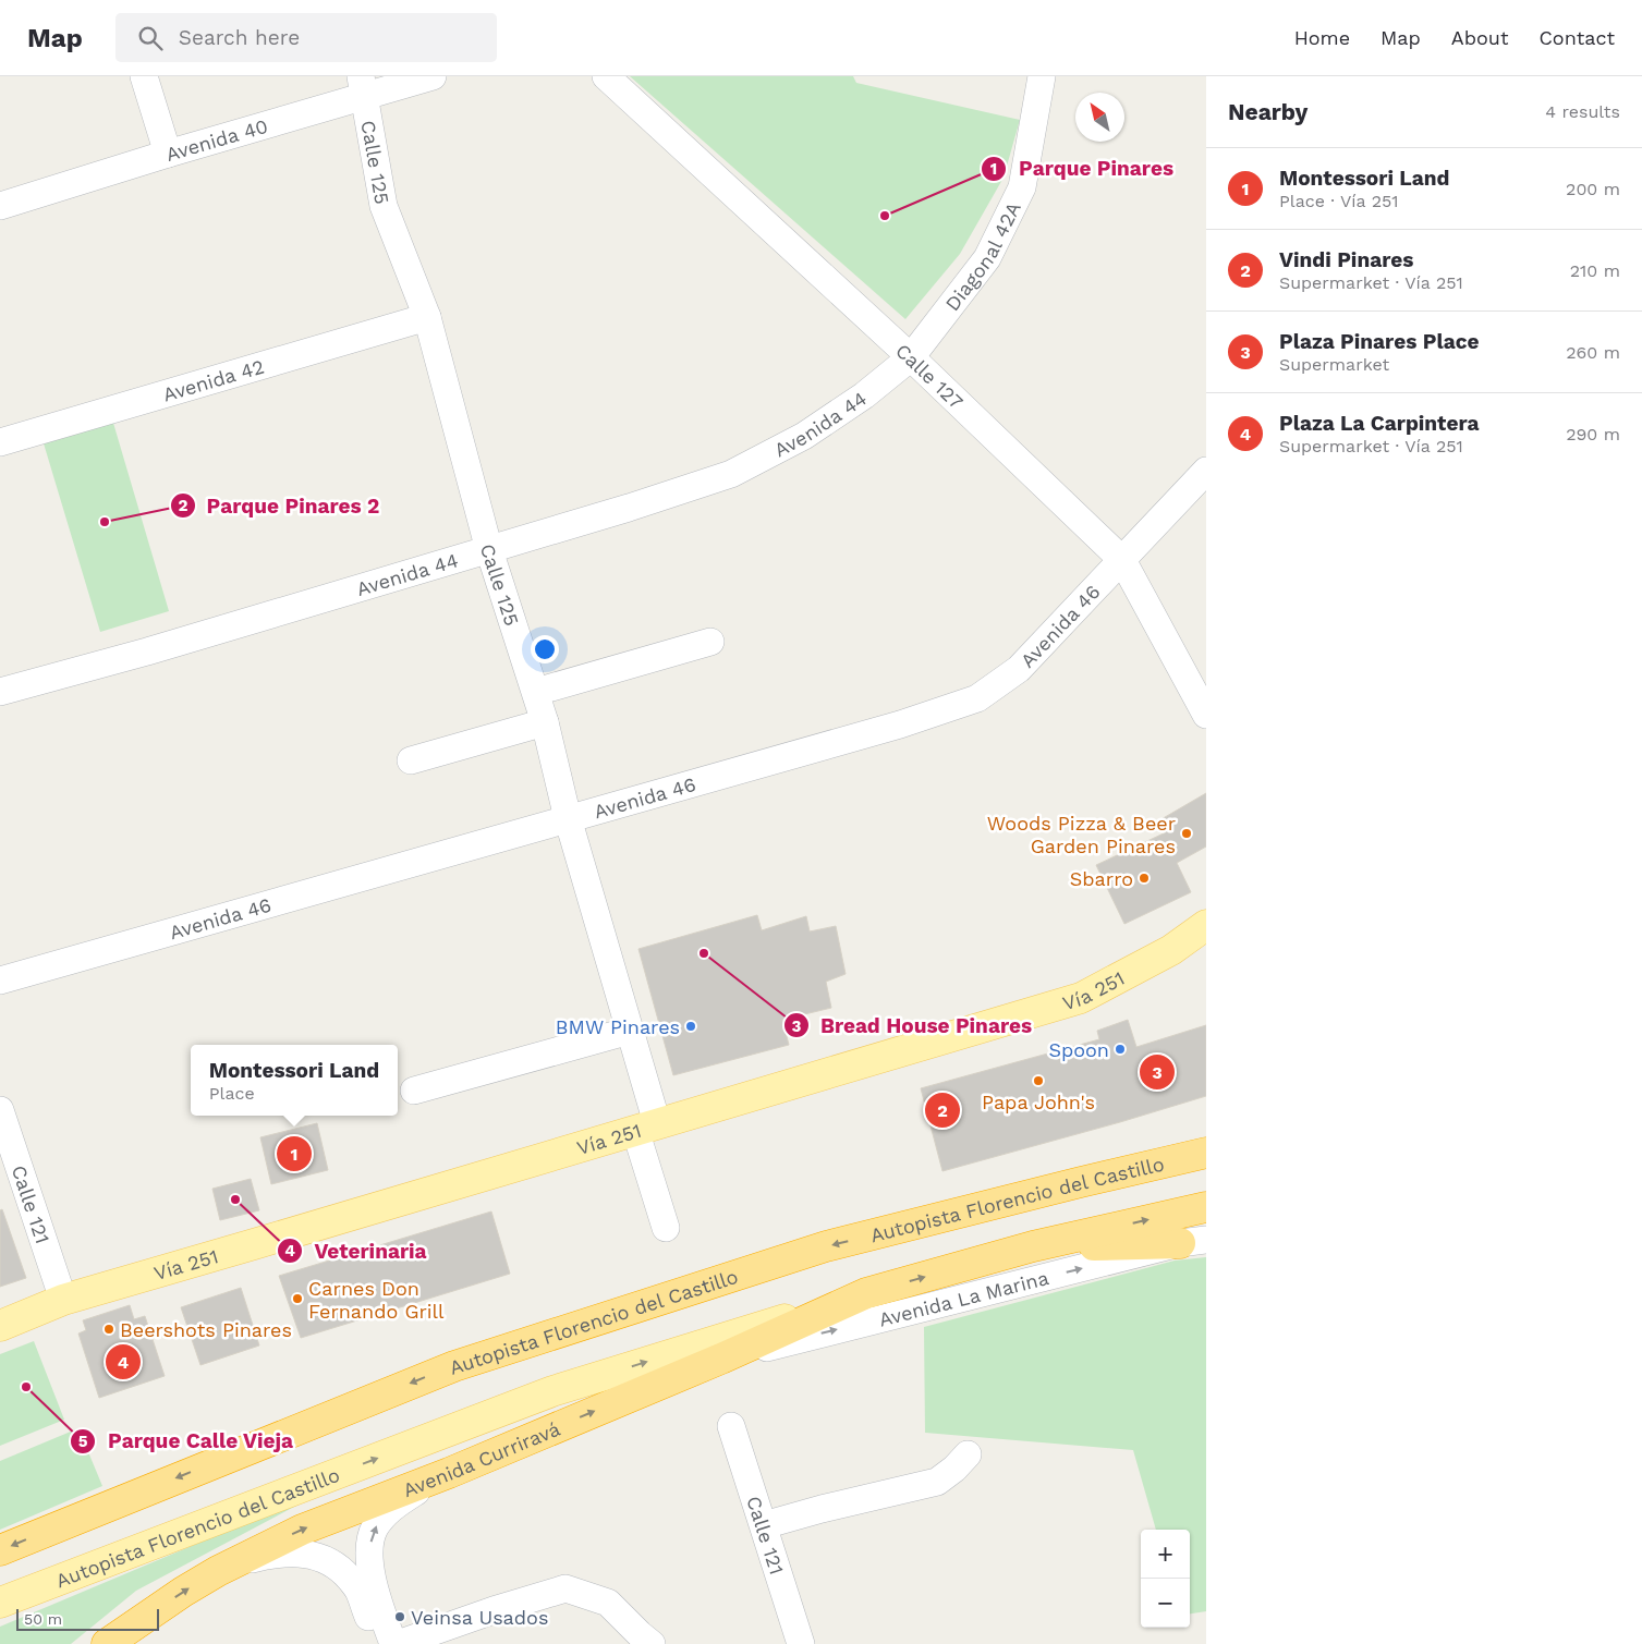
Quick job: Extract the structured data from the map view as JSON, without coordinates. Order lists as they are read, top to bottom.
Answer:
{
  "streets": {
    "highway": ["Autopista Florencio del Castillo", "Avenida Curriravá"],
    "main road": ["Vía 251"],
    "street": [
      "Avenida 40",
      "Calle 125",
      "Diagonal 42A",
      "Calle 127",
      "Avenida 42",
      "Avenida 44",
      "Avenida 46",
      "Calle 121",
      "Avenida La Marina"
    ]
  },
  "crossings": [
    ["Avenida 40", "Calle 125"],
    ["Calle 125", "Avenida 42"],
    ["Calle 125", "Avenida 44"],
    ["Calle 125", "Avenida 46"],
    ["Calle 125", "Vía 251"],
    ["Diagonal 42A", "Calle 127"],
    ["Diagonal 42A", "Avenida 44"],
    ["Calle 127", "Avenida 44"],
    ["Calle 127", "Avenida 46"],
    ["Vía 251", "Calle 121"],
    ["Autopista Florencio del Castillo", "Avenida Curriravá"],
    ["Avenida La Marina", "Avenida Curriravá"]
  ],
  "one_way": ["Avenida Curriravá"],
  "places": [
    "Parque Pinares",
    "Parque Pinares 2",
    "Woods Pizza & Beer Garden Pinares",
    "Sbarro",
    "Bread House Pinares",
    "BMW Pinares",
    "Spoon",
    "Papa John's",
    "Veterinaria",
    "Carnes Don Fernando Grill",
    "Beershots Pinares",
    "Parque Calle Vieja",
    "Veinsa Usados"
  ],
  "scale_bar": "50 m",
  "north": "top left",
  "page": {
    "header": "Map",
    "search": "Search here",
    "nav": [
      "Home",
      "Map",
      "About",
      "Contact"
    ],
    "heading": ["Nearby", "4 results"],
    "list": [
      {
        "mark": "1",
        "name": "Montessori Land",
        "note": "Place · Vía 251",
        "value": "200 m"
      },
      {
        "mark": "2",
        "name": "Vindi Pinares",
        "note": "Supermarket · Vía 251",
        "value": "210 m"
      },
      {
        "mark": "3",
        "name": "Plaza Pinares Place",
        "note": "Supermarket",
        "value": "260 m"
      },
      {
        "mark": "4",
        "name": "Plaza La Carpintera",
        "note": "Supermarket · Vía 251",
        "value": "290 m"
      }
    ],
    "popup": ["Montessori Land", "Place"],
    "pins": [
      "3",
      "2",
      "1",
      "4"
    ],
    "map_buttons": ["+", "−"],
    "scale": "50 m"
  }
}
